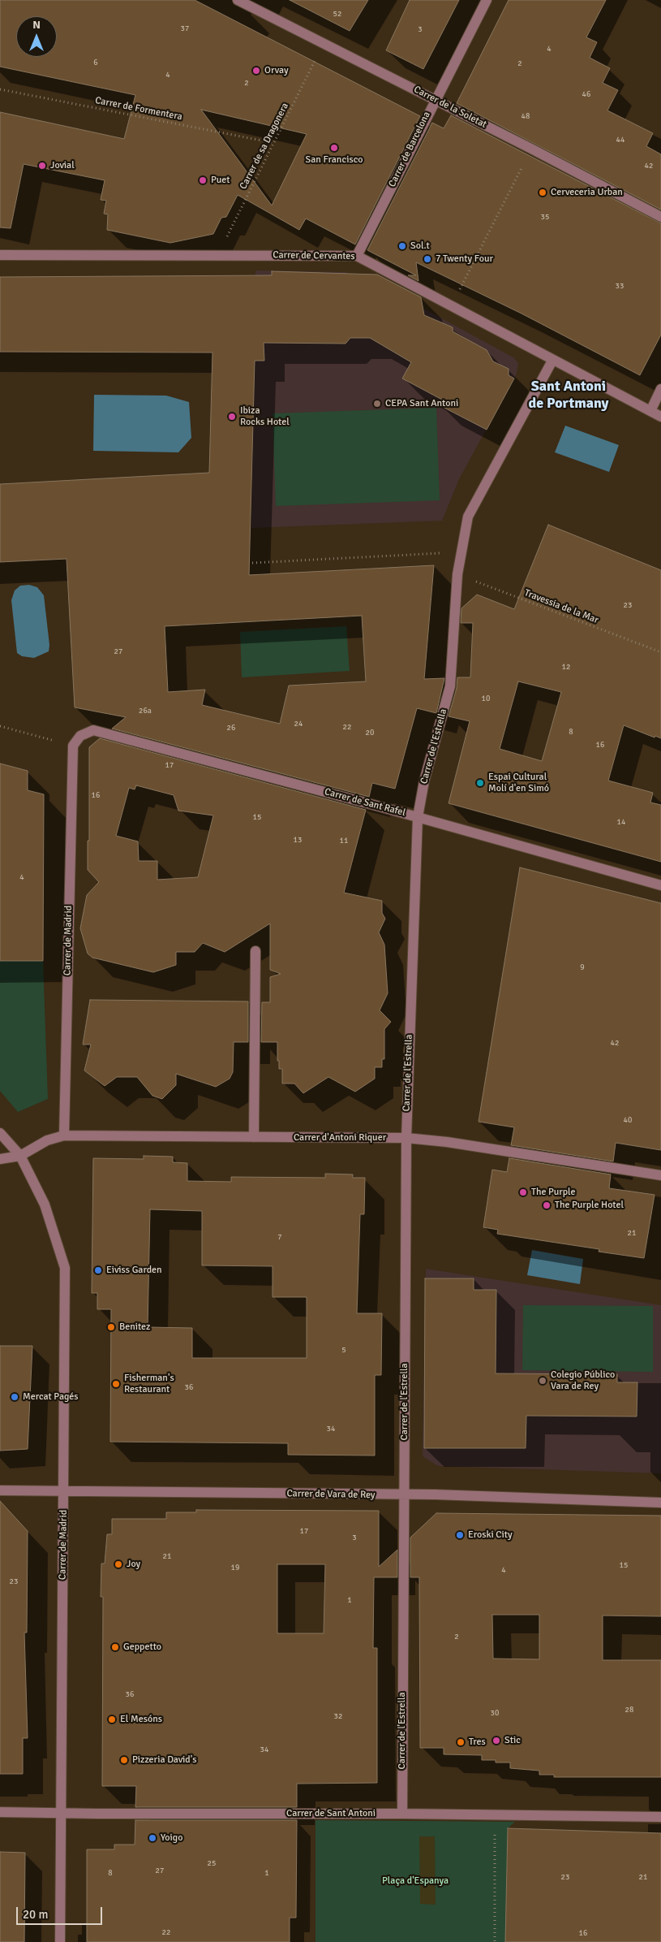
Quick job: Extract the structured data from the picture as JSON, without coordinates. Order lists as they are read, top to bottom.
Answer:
{
  "streets": {
    "street": [
      "Carrer de la Soletat",
      "Carrer de Barcelona",
      "Carrer de Cervantes",
      "Carrer de l'Estrella",
      "Carrer de Sant Rafel",
      "Carrer de Madrid",
      "Carrer d'Antoni Riquer",
      "Carrer de Vara de Rey",
      "Carrer de Sant Antoni"
    ],
    "path": ["Carrer de Formentera", "Carrer de sa Dragonera", "Travessia de la Mar"]
  },
  "crossings": [
    ["Carrer de la Soletat", "Carrer de sa Dragonera"],
    ["Carrer de la Soletat", "Carrer de Barcelona"],
    ["Carrer de Formentera", "Carrer de sa Dragonera"],
    ["Carrer de sa Dragonera", "Carrer de Cervantes"],
    ["Carrer de Barcelona", "Carrer de Cervantes"],
    ["Carrer de Cervantes", "Carrer de l'Estrella"],
    ["Travessia de la Mar", "Carrer de l'Estrella"],
    ["Carrer de l'Estrella", "Carrer de Sant Rafel"],
    ["Carrer de l'Estrella", "Carrer d'Antoni Riquer"],
    ["Carrer de l'Estrella", "Carrer de Vara de Rey"],
    ["Carrer de l'Estrella", "Carrer de Sant Antoni"],
    ["Carrer de Sant Rafel", "Carrer de Madrid"],
    ["Carrer de Madrid", "Carrer d'Antoni Riquer"],
    ["Carrer de Madrid", "Carrer de Vara de Rey"],
    ["Carrer de Madrid", "Carrer de Sant Antoni"]
  ],
  "districts": ["Sant Antoni de Portmany"],
  "parks": ["Plaça d'Espanya"],
  "places": [
    "Orvay",
    "San Francisco",
    "Jovial",
    "Puet",
    "Cerveceria Urban",
    "Sol.t",
    "7 Twenty Four",
    "CEPA Sant Antoni",
    "Ibiza Rocks Hotel",
    "Espai Cultural Molí d'en Simó",
    "The Purple",
    "The Purple Hotel",
    "Eiviss Garden",
    "Benitez",
    "Colegio Público Vara de Rey",
    "Fisherman's Restaurant",
    "Mercat Pagés",
    "Eroski City",
    "Joy",
    "Geppetto",
    "El Mesóns",
    "Stic",
    "Tres",
    "Pizzeria David's",
    "Yoigo"
  ],
  "house_numbers": [
    "52",
    "37",
    "3",
    "4",
    "6",
    "2",
    "4",
    "2",
    "46",
    "48",
    "44",
    "42",
    "35",
    "33",
    "23",
    "27",
    "12",
    "10",
    "26a",
    "24",
    "22",
    "26",
    "8",
    "20",
    "16",
    "17",
    "16",
    "15",
    "14",
    "13",
    "11",
    "4",
    "9",
    "42",
    "40",
    "21",
    "7",
    "5",
    "36",
    "34",
    "17",
    "3",
    "21",
    "15",
    "19",
    "4",
    "23",
    "1",
    "2",
    "36",
    "28",
    "30",
    "32",
    "34",
    "25",
    "27",
    "8",
    "1",
    "23",
    "21",
    "22",
    "16"
  ],
  "scale_bar": "20 m",
  "north": "top"
}
